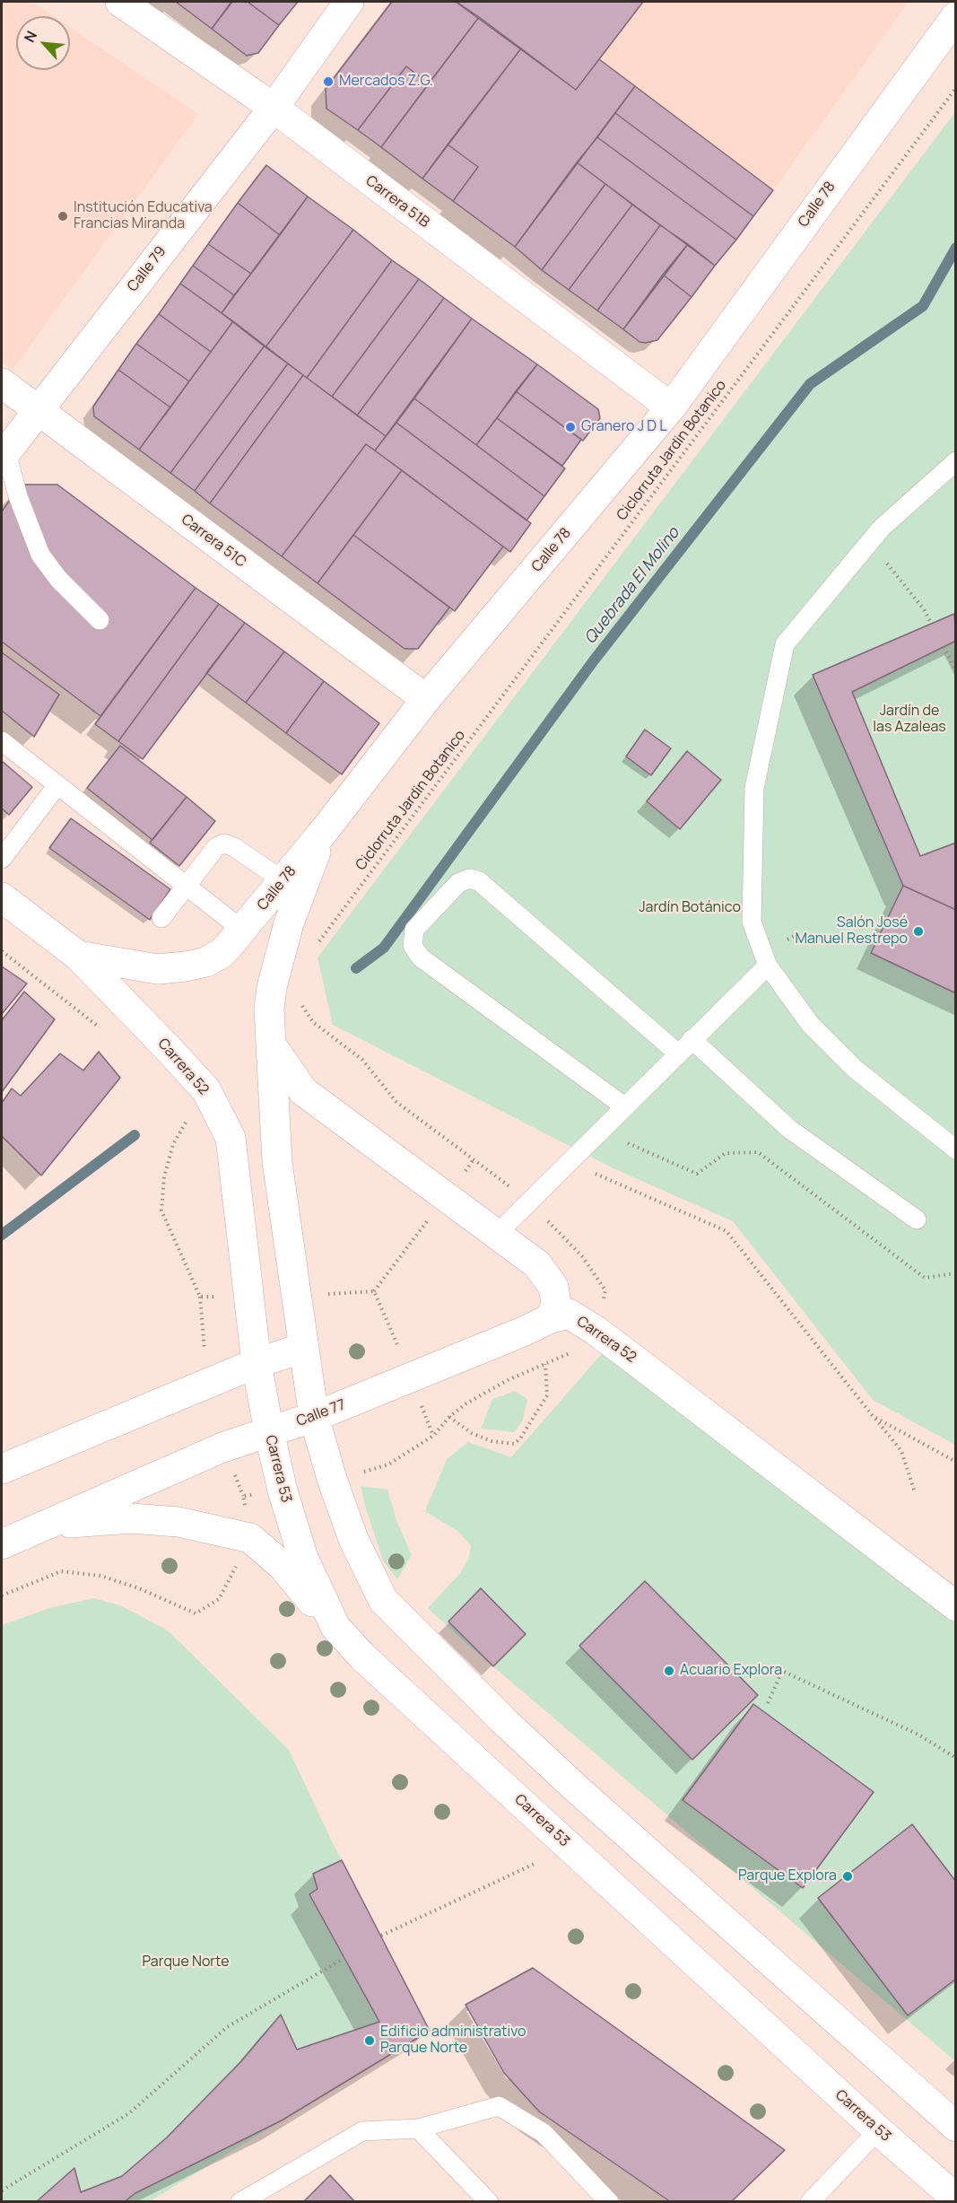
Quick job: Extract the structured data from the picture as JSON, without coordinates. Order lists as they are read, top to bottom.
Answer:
{
  "streets": {
    "main road": [
      "Carrera 51B",
      "Calle 78",
      "Calle 79",
      "Carrera 51C",
      "Carrera 52",
      "Calle 77",
      "Carrera 53"
    ],
    "path": ["Ciclorruta Jardin Botanico"]
  },
  "crossings": [
    ["Carrera 51B", "Calle 78"],
    ["Carrera 51B", "Calle 79"],
    ["Calle 78", "Carrera 51C"],
    ["Calle 78", "Carrera 52"],
    ["Calle 79", "Carrera 51C"],
    ["Carrera 52", "Calle 77"],
    ["Carrera 52", "Carrera 53"],
    ["Calle 77", "Carrera 53"]
  ],
  "water": ["Quebrada El Molino"],
  "parks": ["Jardín de las Azaleas", "Jardín Botánico", "Parque Norte"],
  "places": [
    "Mercados Z.G.",
    "Institución Educativa Francias Miranda",
    "Granero J D L",
    "Salón José Manuel Restrepo",
    "Acuario Explora",
    "Parque Explora",
    "Edificio administrativo Parque Norte"
  ],
  "north": "top left"
}
